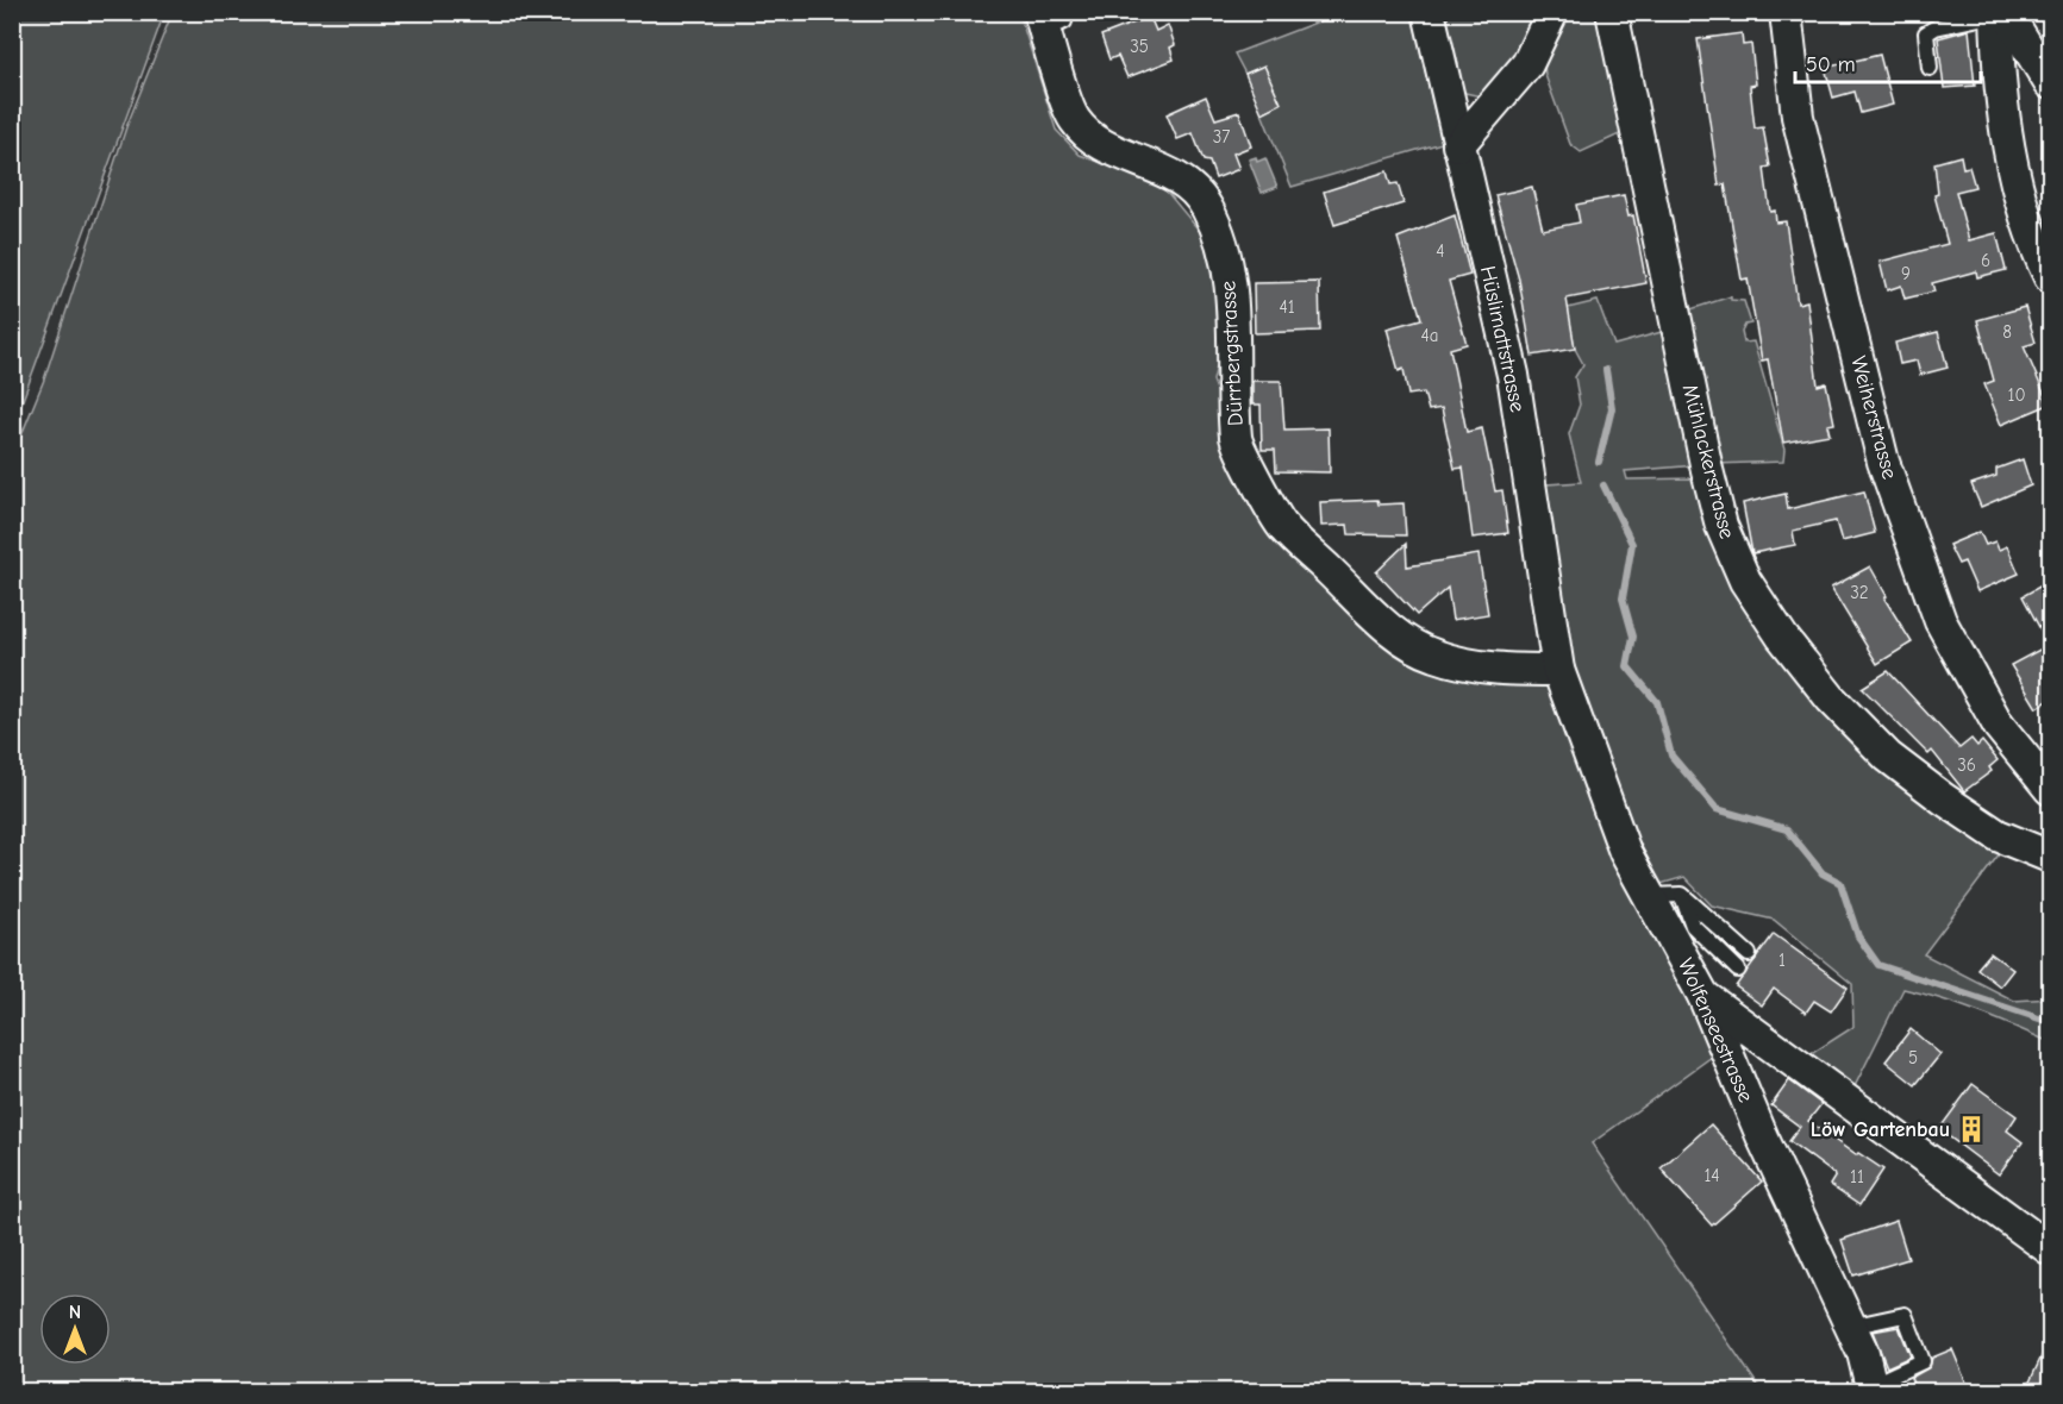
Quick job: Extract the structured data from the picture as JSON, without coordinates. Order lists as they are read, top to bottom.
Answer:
{
  "streets": {
    "street": [
      "Hüslimattstrasse",
      "Dürrbergstrasse",
      "Weiherstrasse",
      "Mühlackerstrasse",
      "Wolfenseestrasse"
    ]
  },
  "crossings": [
    ["Hüslimattstrasse", "Dürrbergstrasse"],
    ["Hüslimattstrasse", "Wolfenseestrasse"],
    ["Dürrbergstrasse", "Wolfenseestrasse"]
  ],
  "places": {
    "building": ["Löw Gartenbau"]
  },
  "house_numbers": [
    "35",
    "37",
    "4",
    "6",
    "9",
    "41",
    "8",
    "4a",
    "10",
    "32",
    "36",
    "1",
    "5",
    "14",
    "11"
  ],
  "scale_bar": "50 m",
  "north": "top"
}
